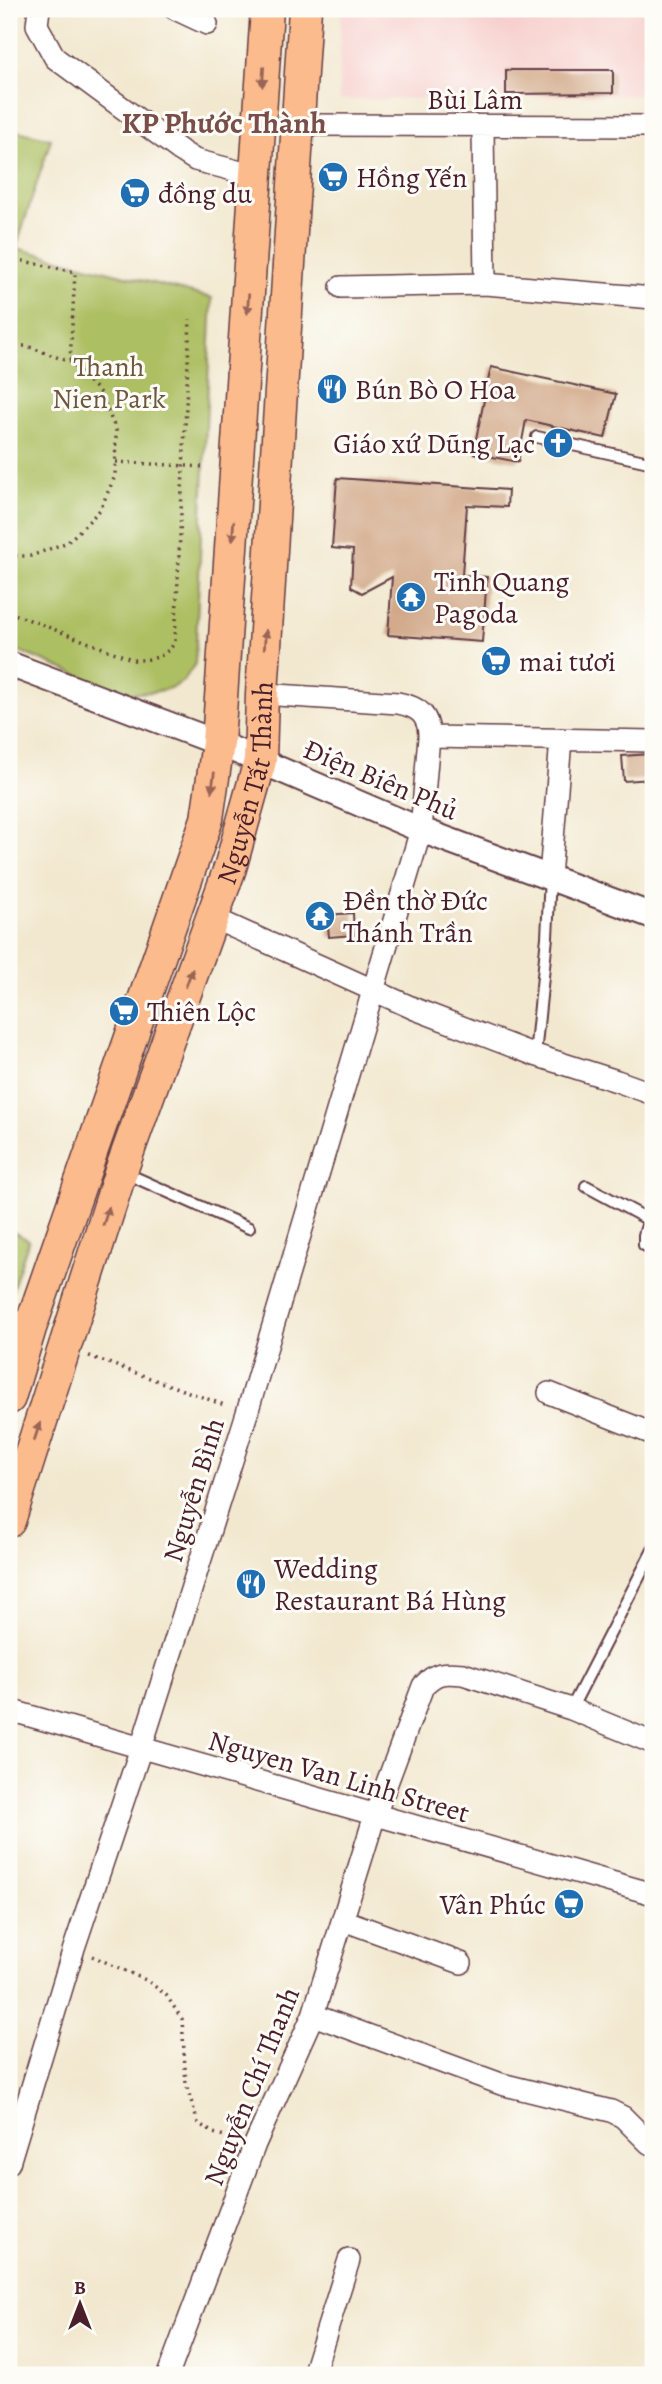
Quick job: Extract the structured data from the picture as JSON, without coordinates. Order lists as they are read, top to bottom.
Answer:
{
  "streets": {
    "main road": ["Nguyễn Tất Thành"],
    "street": [
      "Bùi Lâm",
      "Điện Biên Phủ",
      "Nguyễn Bình",
      "Nguyen Van Linh Street",
      "Nguyễn Chí Thanh"
    ]
  },
  "crossings": [
    ["Bùi Lâm", "Nguyễn Tất Thành"],
    ["Điện Biên Phủ", "Nguyễn Tất Thành"],
    ["Điện Biên Phủ", "Nguyễn Bình"],
    ["Nguyễn Bình", "Nguyen Van Linh Street"],
    ["Nguyen Van Linh Street", "Nguyễn Chí Thanh"]
  ],
  "districts": ["KP Phước Thành"],
  "parks": ["Thanh Nien Park"],
  "places": {
    "supermarket": [
      "Hồng Yến",
      "đồng du",
      "mai tươi",
      "Thiên Lộc",
      "Vân Phúc"
    ],
    "restaurant": ["Bún Bò O Hoa", "Wedding Restaurant Bá Hùng"],
    "church": ["Giáo xứ Dũng Lạc"],
    "temple": ["Tinh Quang Pagoda", "Đền thờ Đức Thánh Trần"]
  },
  "north": "top"
}
